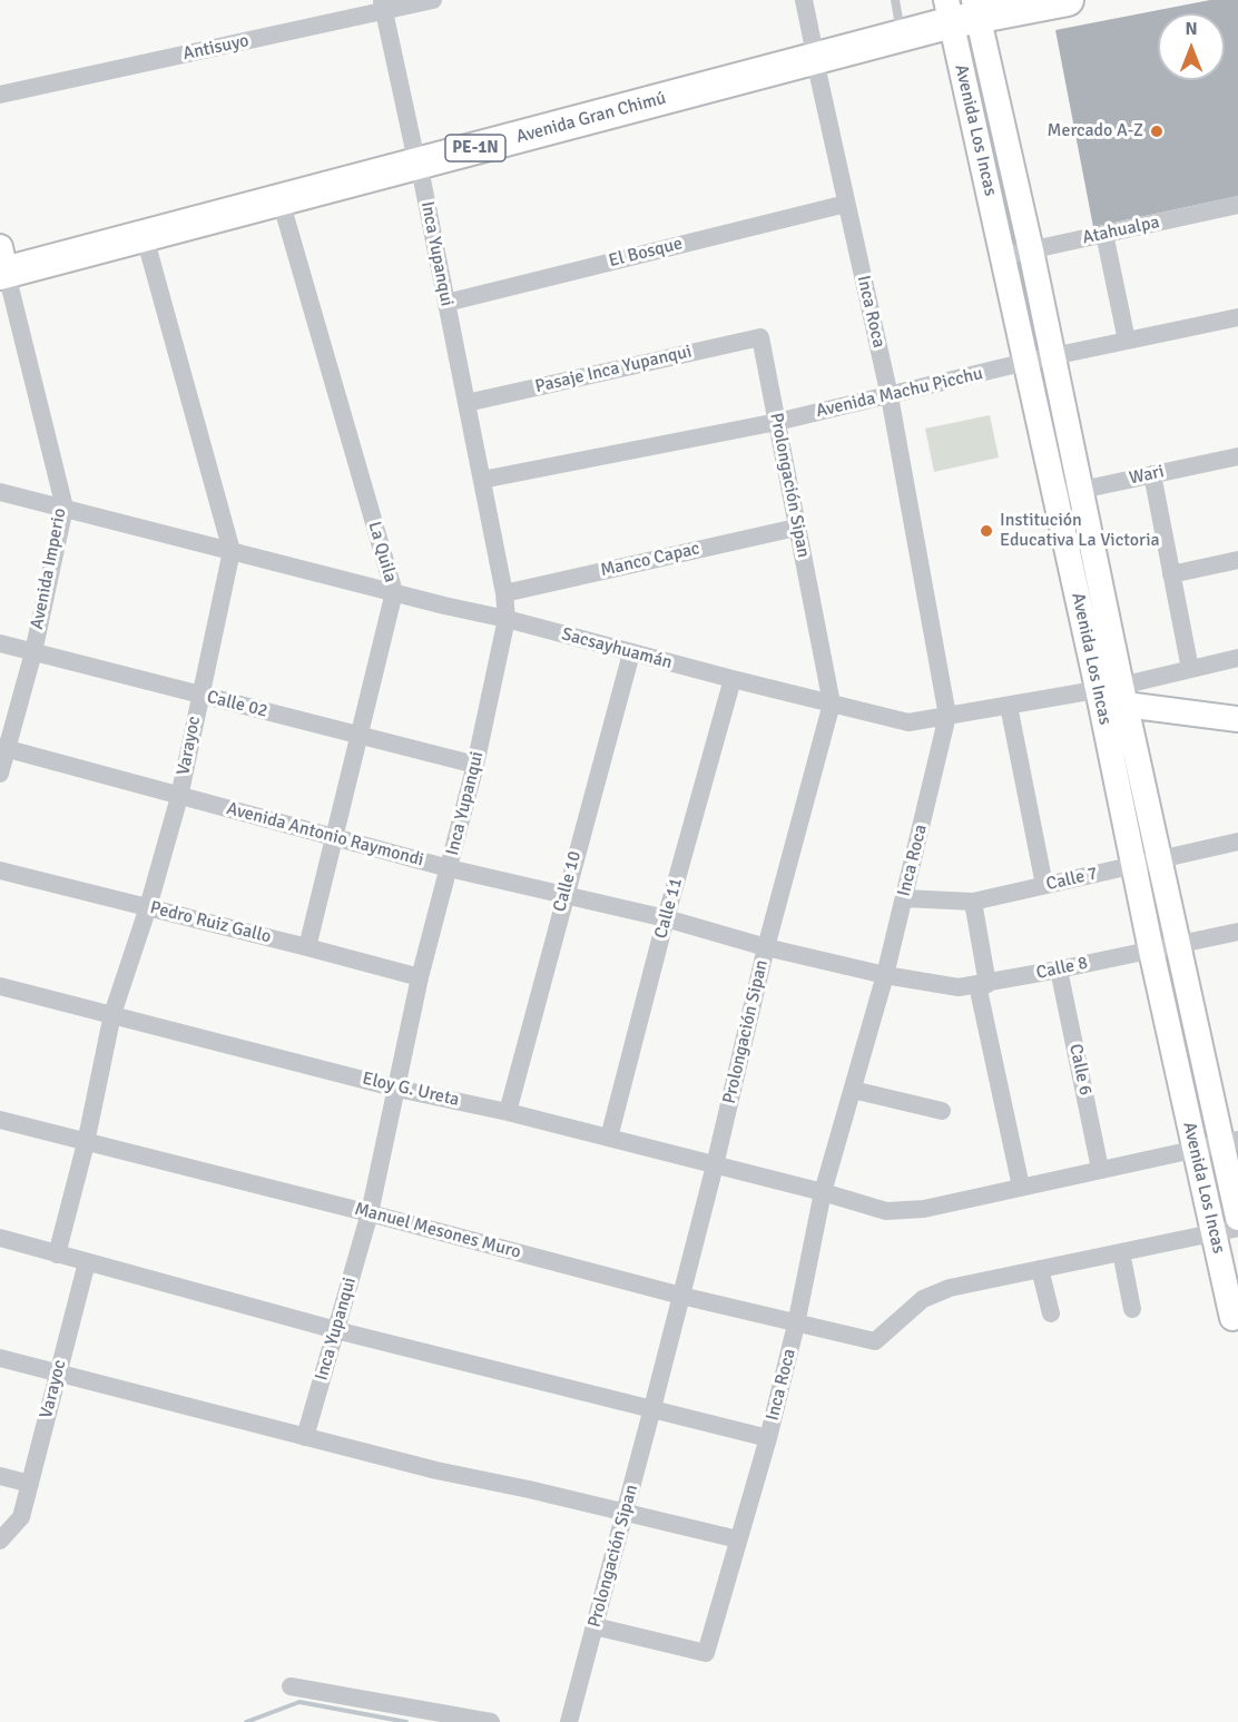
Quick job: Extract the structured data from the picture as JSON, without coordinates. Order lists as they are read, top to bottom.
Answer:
{
  "streets": {
    "highway": ["Avenida Gran Chimú", "PE-1N"],
    "street": [
      "Antisuyo",
      "Avenida Los Incas",
      "Atahualpa",
      "El Bosque",
      "Inca Yupanqui",
      "Inca Roca",
      "Pasaje Inca Yupanqui",
      "Avenida Machu Picchu",
      "Wari",
      "Prolongación Sipan",
      "La Quila",
      "Manco Capac",
      "Avenida Imperio",
      "Sacsayhuamán",
      "Calle 02",
      "Varayoc",
      "Avenida Antonio Raymondi",
      "Calle 7",
      "Calle 10",
      "Calle 11",
      "Pedro Ruiz Gallo",
      "Calle 8",
      "Calle 6",
      "Eloy G. Ureta",
      "Manuel Mesones Muro"
    ]
  },
  "crossings": [
    ["Antisuyo", "Inca Yupanqui"],
    ["Avenida Gran Chimú", "Avenida Los Incas"],
    ["Avenida Gran Chimú", "Inca Yupanqui"],
    ["Avenida Gran Chimú", "Inca Roca"],
    ["Avenida Gran Chimú", "La Quila"],
    ["Avenida Gran Chimú", "Avenida Imperio"],
    ["Avenida Gran Chimú", "Varayoc"],
    ["Avenida Los Incas", "Atahualpa"],
    ["Avenida Los Incas", "Avenida Machu Picchu"],
    ["Avenida Los Incas", "Wari"],
    ["Avenida Los Incas", "Sacsayhuamán"],
    ["Avenida Los Incas", "Calle 7"],
    ["Avenida Los Incas", "Calle 8"],
    ["Avenida Los Incas", "Eloy G. Ureta"],
    ["El Bosque", "Inca Yupanqui"],
    ["El Bosque", "Inca Roca"],
    ["Inca Yupanqui", "Pasaje Inca Yupanqui"],
    ["Inca Yupanqui", "Avenida Machu Picchu"],
    ["Inca Yupanqui", "Manco Capac"],
    ["Inca Yupanqui", "Sacsayhuamán"],
    ["Inca Yupanqui", "Calle 02"],
    ["Inca Yupanqui", "Avenida Antonio Raymondi"],
    ["Inca Yupanqui", "Pedro Ruiz Gallo"],
    ["Inca Yupanqui", "Eloy G. Ureta"],
    ["Inca Yupanqui", "Manuel Mesones Muro"],
    ["Inca Roca", "Avenida Machu Picchu"],
    ["Inca Roca", "Prolongación Sipan"],
    ["Inca Roca", "Sacsayhuamán"],
    ["Inca Roca", "Avenida Antonio Raymondi"],
    ["Inca Roca", "Calle 7"],
    ["Inca Roca", "Calle 8"],
    ["Inca Roca", "Eloy G. Ureta"],
    ["Inca Roca", "Manuel Mesones Muro"],
    ["Pasaje Inca Yupanqui", "Prolongación Sipan"],
    ["Avenida Machu Picchu", "Prolongación Sipan"],
    ["Prolongación Sipan", "Manco Capac"],
    ["Prolongación Sipan", "Sacsayhuamán"],
    ["Prolongación Sipan", "Avenida Antonio Raymondi"],
    ["Prolongación Sipan", "Eloy G. Ureta"],
    ["Prolongación Sipan", "Manuel Mesones Muro"],
    ["La Quila", "Sacsayhuamán"],
    ["La Quila", "Calle 02"],
    ["La Quila", "Avenida Antonio Raymondi"],
    ["La Quila", "Pedro Ruiz Gallo"],
    ["Avenida Imperio", "Sacsayhuamán"],
    ["Avenida Imperio", "Calle 02"],
    ["Avenida Imperio", "Avenida Antonio Raymondi"],
    ["Sacsayhuamán", "Varayoc"],
    ["Sacsayhuamán", "Calle 10"],
    ["Sacsayhuamán", "Calle 11"],
    ["Calle 02", "Varayoc"],
    ["Varayoc", "Avenida Antonio Raymondi"],
    ["Varayoc", "Pedro Ruiz Gallo"],
    ["Varayoc", "Eloy G. Ureta"],
    ["Varayoc", "Manuel Mesones Muro"],
    ["Avenida Antonio Raymondi", "Calle 10"],
    ["Avenida Antonio Raymondi", "Calle 11"],
    ["Avenida Antonio Raymondi", "Calle 8"],
    ["Calle 10", "Eloy G. Ureta"],
    ["Calle 11", "Eloy G. Ureta"],
    ["Calle 8", "Calle 6"],
    ["Calle 6", "Eloy G. Ureta"]
  ],
  "places": ["Mercado A-Z", "Institución Educativa La Victoria"],
  "north": "top"
}
